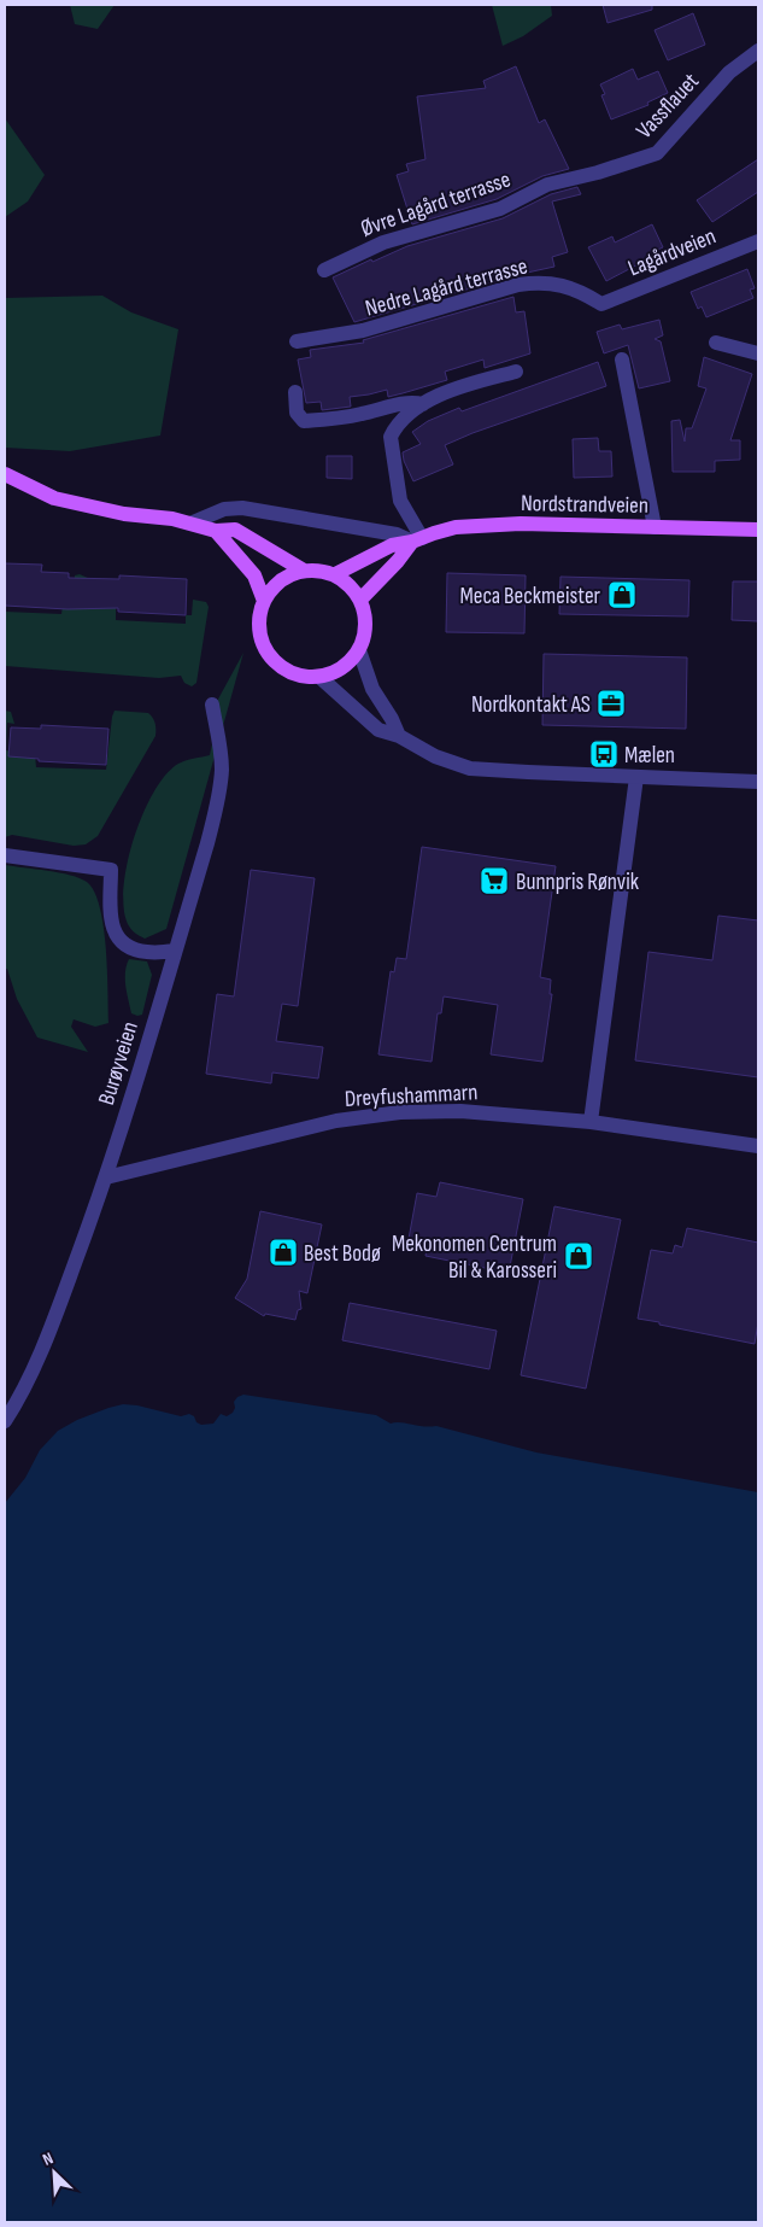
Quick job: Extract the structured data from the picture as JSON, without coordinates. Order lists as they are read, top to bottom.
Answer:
{
  "streets": {
    "main road": ["Nordstrandveien"],
    "street": [
      "Vassflauet",
      "Øvre Lagård terrasse",
      "Lagårdveien",
      "Nedre Lagård terrasse",
      "Burøyveien",
      "Dreyfushammarn"
    ]
  },
  "crossings": [
    ["Vassflauet", "Øvre Lagård terrasse"],
    ["Lagårdveien", "Nedre Lagård terrasse"],
    ["Burøyveien", "Dreyfushammarn"]
  ],
  "places": {
    "shop": ["Meca Beckmeister", "Best Bodø", "Mekonomen Centrum Bil & Karosseri"],
    "office": ["Nordkontakt AS"],
    "bus stop": ["Mælen"],
    "supermarket": ["Bunnpris Rønvik"]
  },
  "north": "top left"
}
